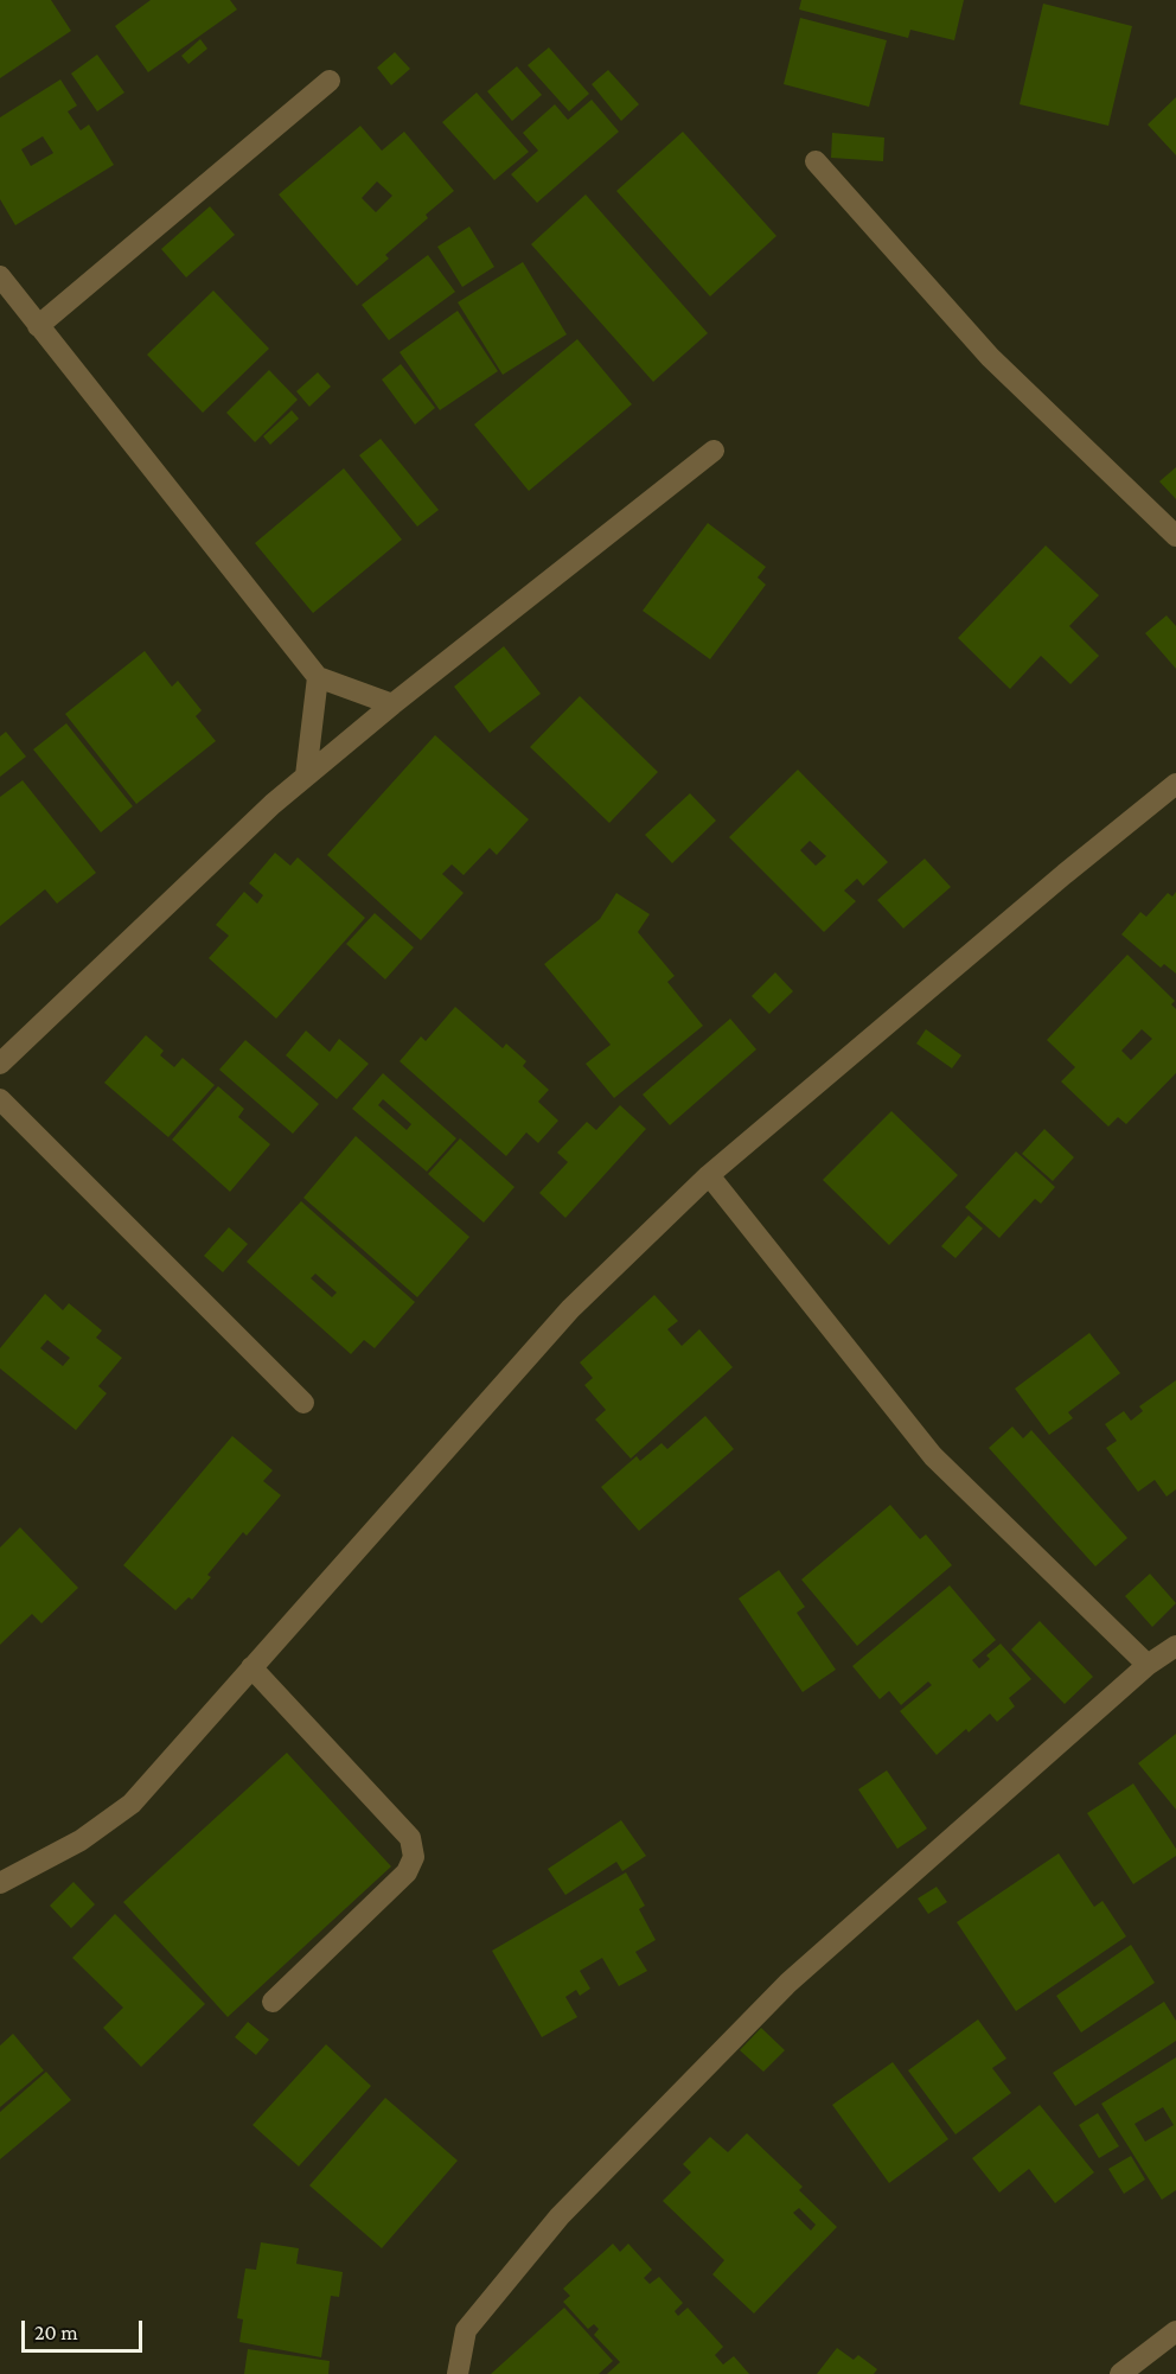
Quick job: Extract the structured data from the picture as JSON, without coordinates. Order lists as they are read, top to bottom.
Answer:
{
  "scale_bar": "20 m"
}
